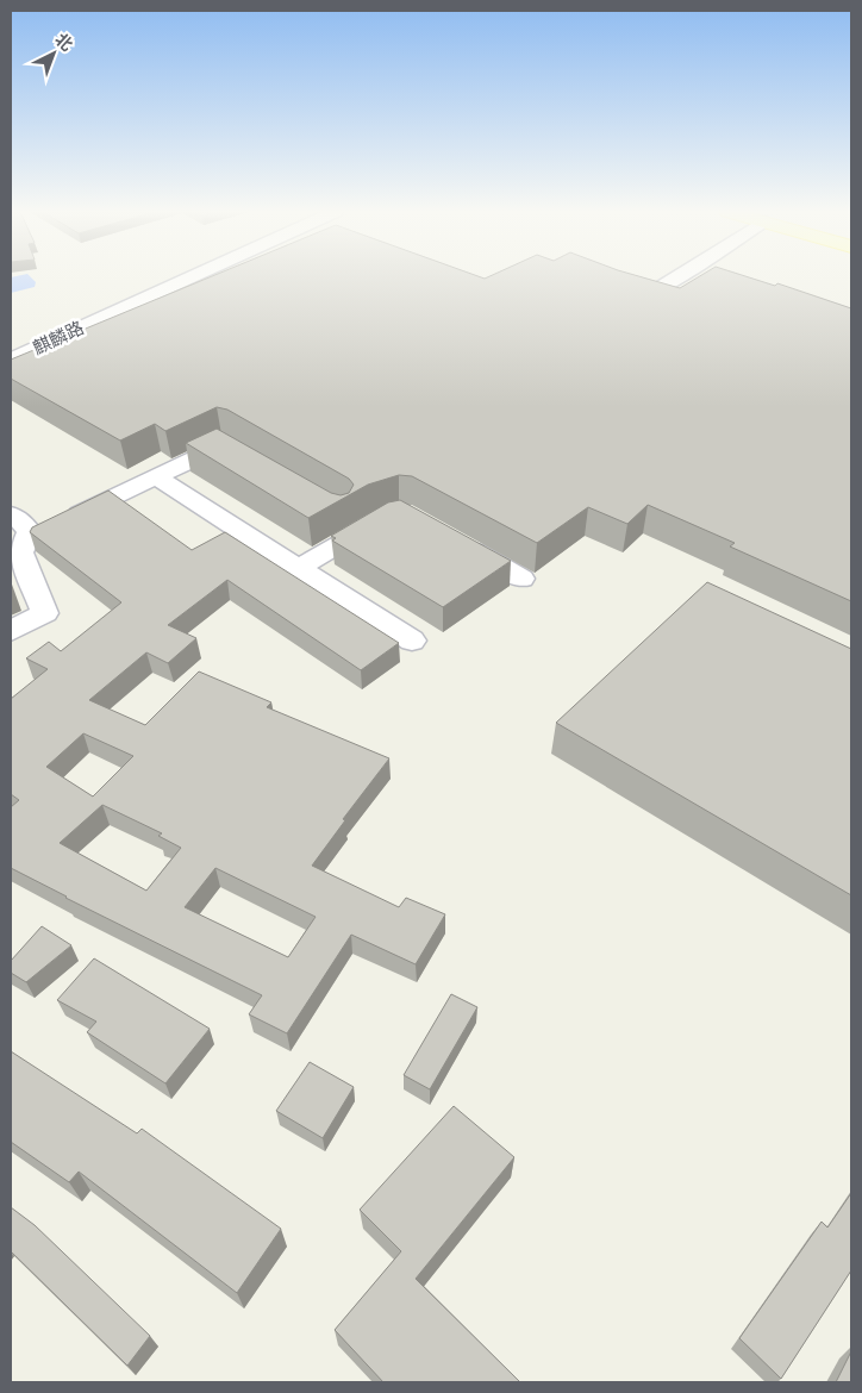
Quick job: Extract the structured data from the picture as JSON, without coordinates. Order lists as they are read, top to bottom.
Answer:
{
  "streets": {
    "street": ["麒麟路"]
  },
  "north": "top right"
}
